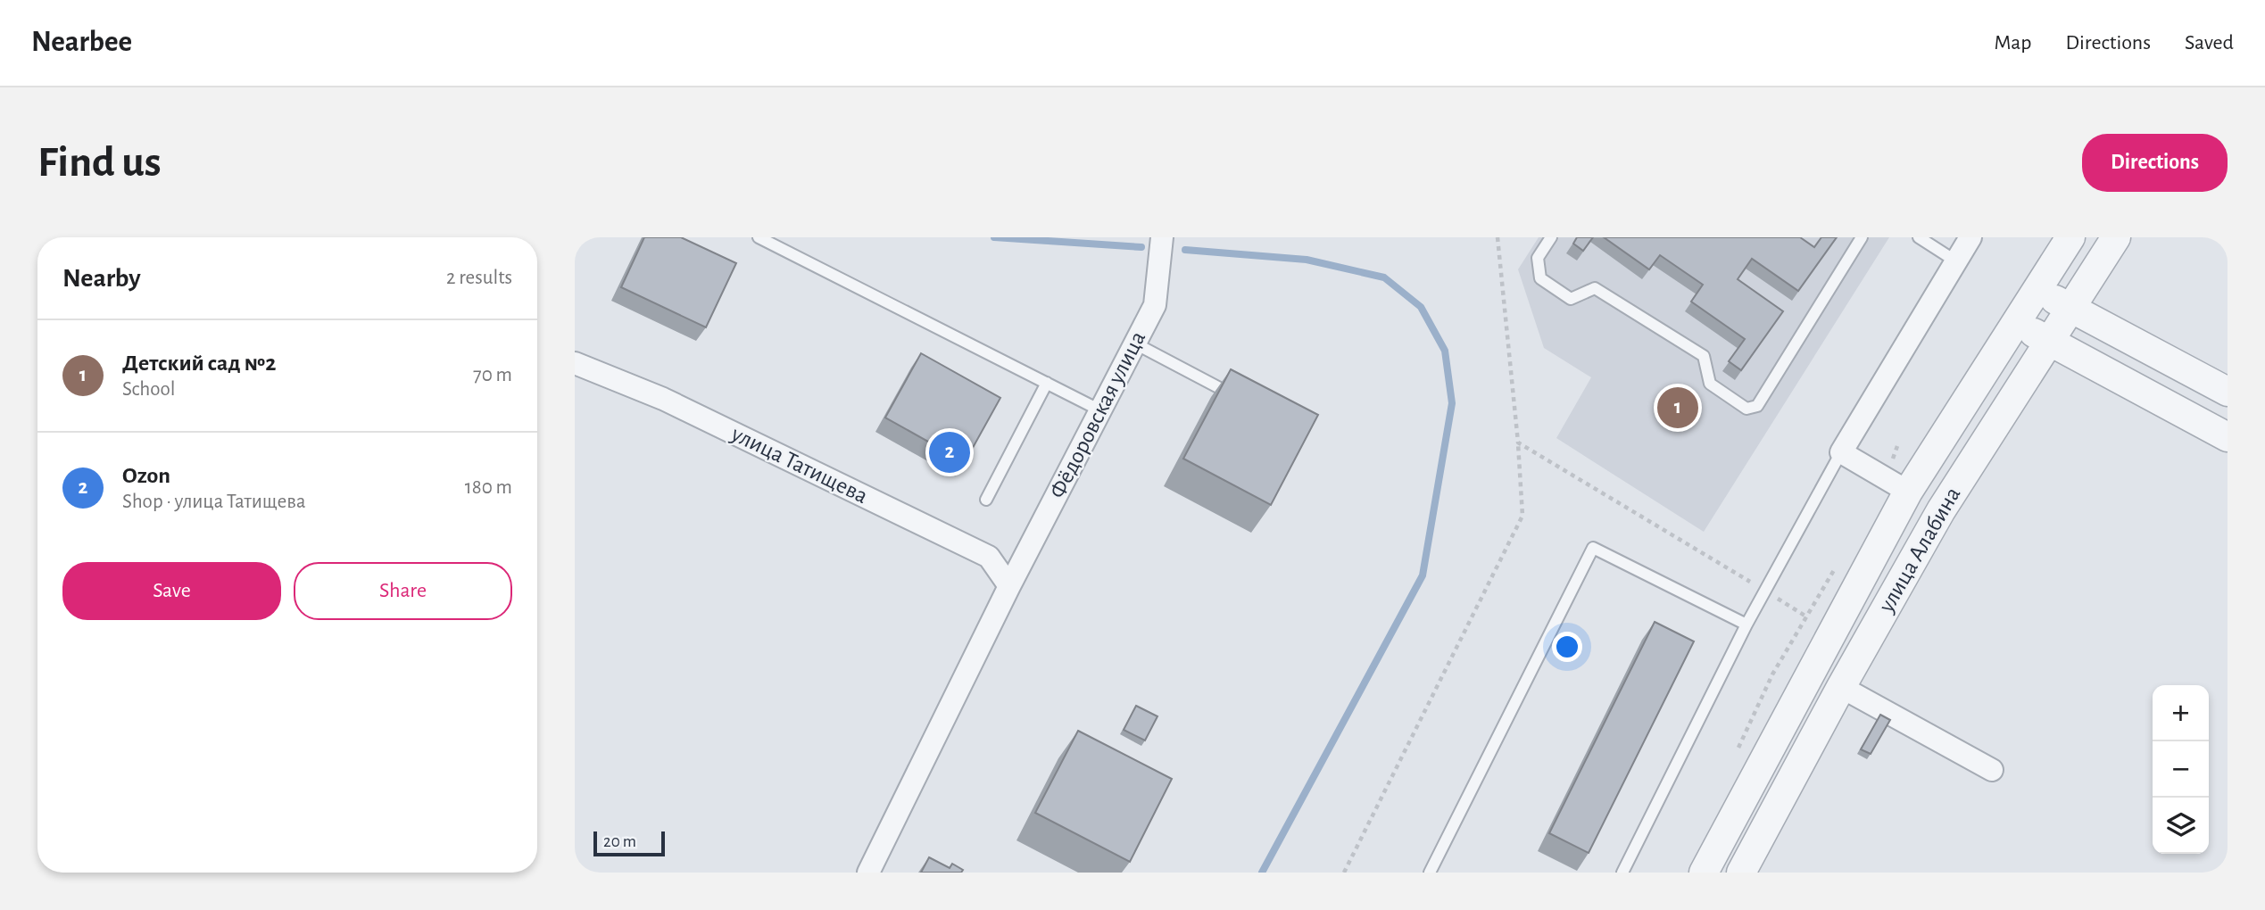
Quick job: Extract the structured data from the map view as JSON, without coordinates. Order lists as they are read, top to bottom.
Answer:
{
  "streets": {
    "street": ["Фёдоровская улица", "улица Татищева", "улица Алабина"]
  },
  "crossings": [
    ["Фёдоровская улица", "улица Татищева"]
  ],
  "scale_bar": "20 m",
  "page": {
    "header": "Nearbee",
    "nav": ["Map", "Directions", "Saved"],
    "buttons": [
      "Directions",
      ["Save", "Share"]
    ],
    "title": "Find us",
    "heading": ["Nearby", "2 results"],
    "list": [
      {
        "mark": "1",
        "name": "Детский сад №2",
        "note": "School",
        "value": "70 m"
      },
      {
        "mark": "2",
        "name": "Ozon",
        "note": "Shop · улица Татищева",
        "value": "180 m"
      }
    ],
    "pins": ["1", "2"],
    "map_buttons": ["+", "−"],
    "scale": "20 m"
  }
}
